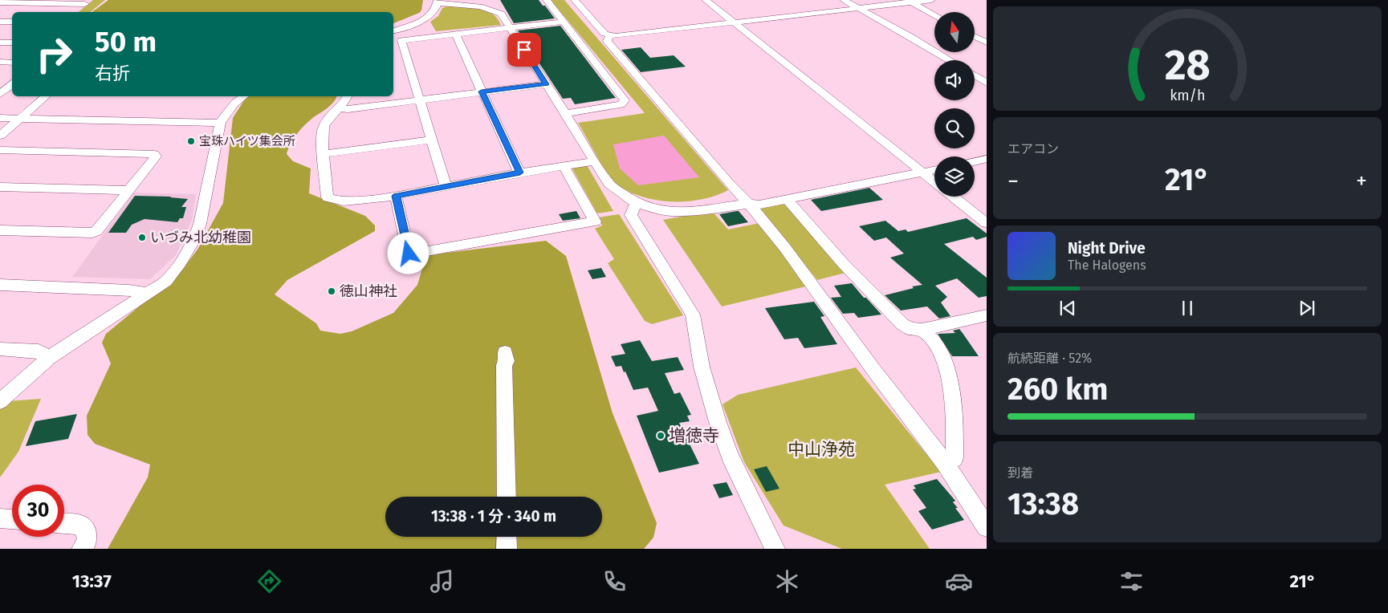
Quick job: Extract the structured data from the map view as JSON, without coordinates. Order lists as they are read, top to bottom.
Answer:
{
  "parks": ["中山浄苑"],
  "places": [
    "宝珠ハイツ集会所",
    "いづみ北幼稚園",
    "徳山神社",
    "増徳寺"
  ],
  "north": "top",
  "page": {
    "turn": ["50 m", "右折"],
    "tile": [
      "エアコン",
      ["航続距離 · 52%", "260 km"],
      ["到着", "13:38"]
    ],
    "heat": ["−", "21°", "+"],
    "song": ["Night Drive", "The Halogens"],
    "limit": "30",
    "trip": "13:38 · 1 分 · 340 m",
    "tabs": ["13:37", "21°"],
    "gauge": ["28", "km/h"]
  }
}
